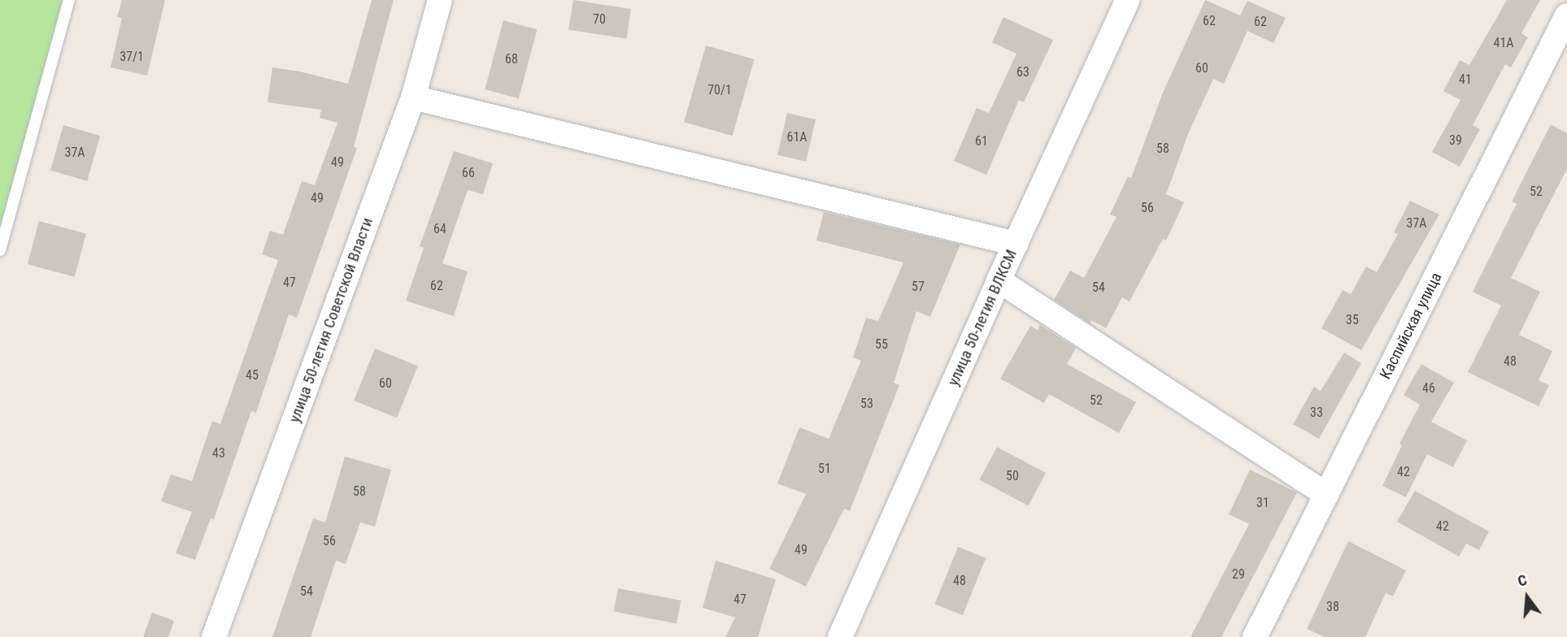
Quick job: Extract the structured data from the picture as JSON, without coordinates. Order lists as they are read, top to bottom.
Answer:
{
  "streets": {
    "street": ["улица 50-летия ВЛКСМ", "улица 50-летия Советской Власти", "Каспийская улица"]
  },
  "house_numbers": [
    "70",
    "62",
    "62",
    "41А",
    "37/1",
    "68",
    "60",
    "63",
    "41",
    "70/1",
    "61А",
    "39",
    "61",
    "58",
    "37А",
    "49",
    "66",
    "52",
    "49",
    "56",
    "37А",
    "64",
    "47",
    "62",
    "57",
    "54",
    "35",
    "55",
    "48",
    "45",
    "60",
    "46",
    "52",
    "53",
    "33",
    "43",
    "51",
    "42",
    "50",
    "58",
    "31",
    "42",
    "56",
    "49",
    "29",
    "48",
    "54",
    "47",
    "38"
  ],
  "north": "top"
}
